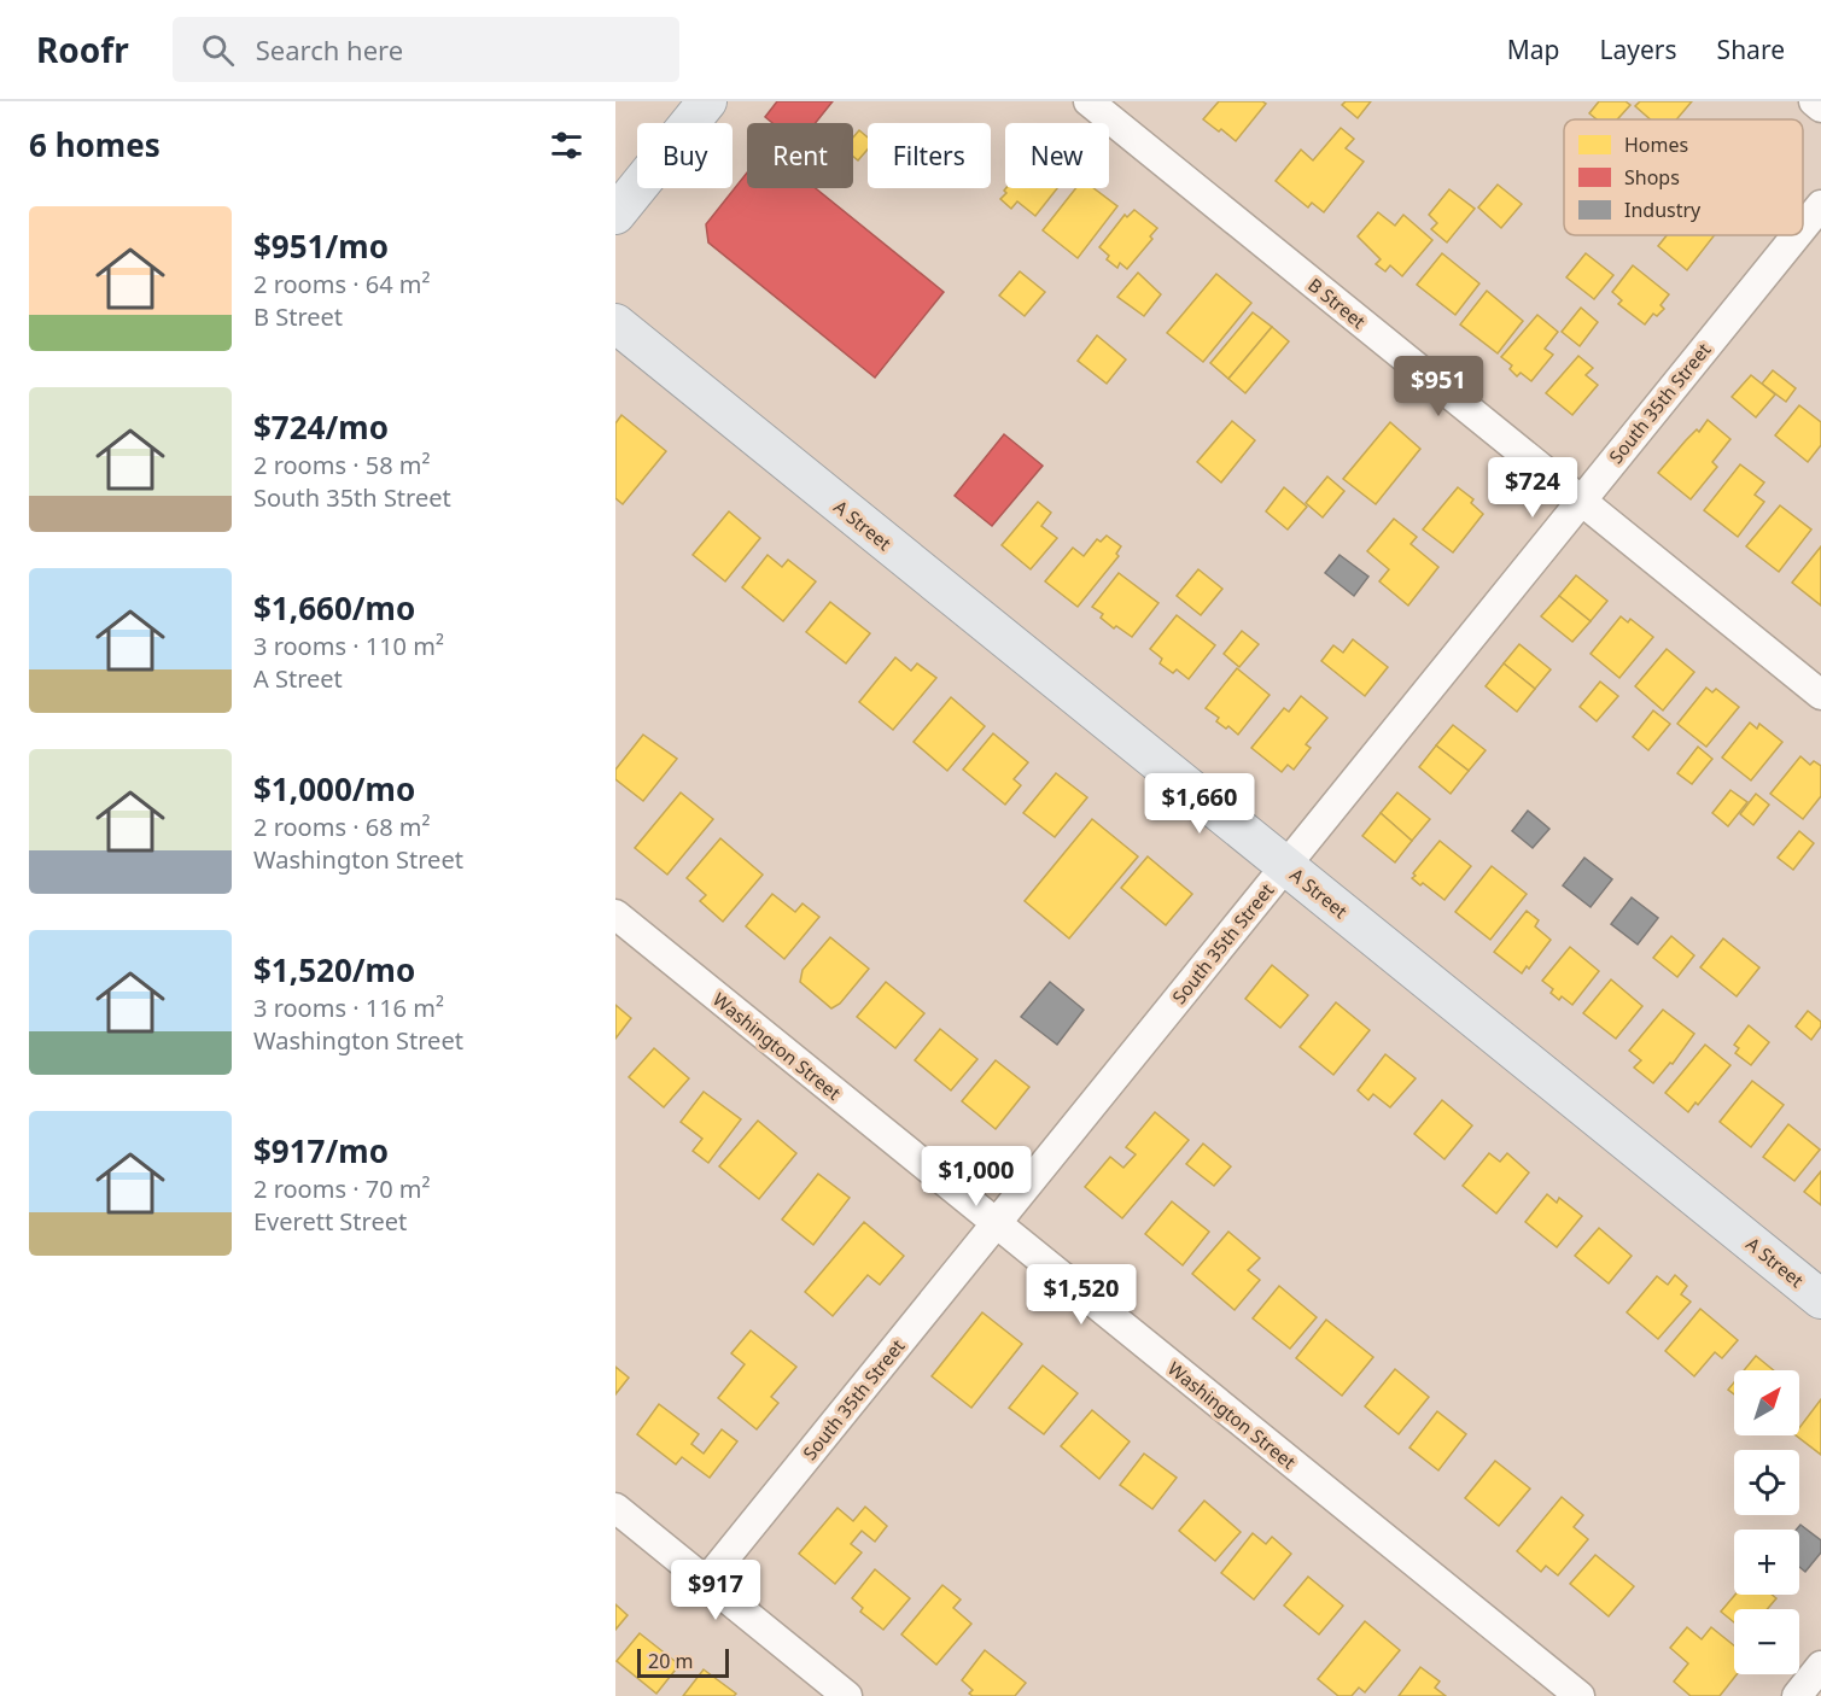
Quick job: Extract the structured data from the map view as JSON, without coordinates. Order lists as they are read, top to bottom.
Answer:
{
  "streets": {
    "main road": ["A Street"],
    "street": ["B Street", "South 35th Street", "Washington Street"]
  },
  "crossings": [
    ["B Street", "South 35th Street"],
    ["South 35th Street", "A Street"],
    ["South 35th Street", "Washington Street"]
  ],
  "legend": ["Homes", "Shops", "Industry"],
  "scale_bar": "20 m",
  "north": "top right",
  "page": {
    "header": "Roofr",
    "search": "Search here",
    "nav": ["Map", "Layers", "Share"],
    "heading": "6 homes",
    "chip": [
      "Buy",
      "Rent",
      "Filters",
      "New"
    ],
    "list": [
      {
        "name": "$951/mo",
        "note": "2 rooms · 64 m² · B Street"
      },
      {
        "name": "$724/mo",
        "note": "2 rooms · 58 m² · South 35th Street"
      },
      {
        "name": "$1,660/mo",
        "note": "3 rooms · 110 m² · A Street"
      },
      {
        "name": "$1,000/mo",
        "note": "2 rooms · 68 m² · Washington Street"
      },
      {
        "name": "$1,520/mo",
        "note": "3 rooms · 116 m² · Washington Street"
      },
      {
        "name": "$917/mo",
        "note": "2 rooms · 70 m² · Everett Street"
      }
    ],
    "price": [
      "$951",
      "$724",
      "$1,660",
      "$1,000",
      "$1,520",
      "$917"
    ],
    "map_buttons": ["+", "−"],
    "scale": "20 m"
  }
}
